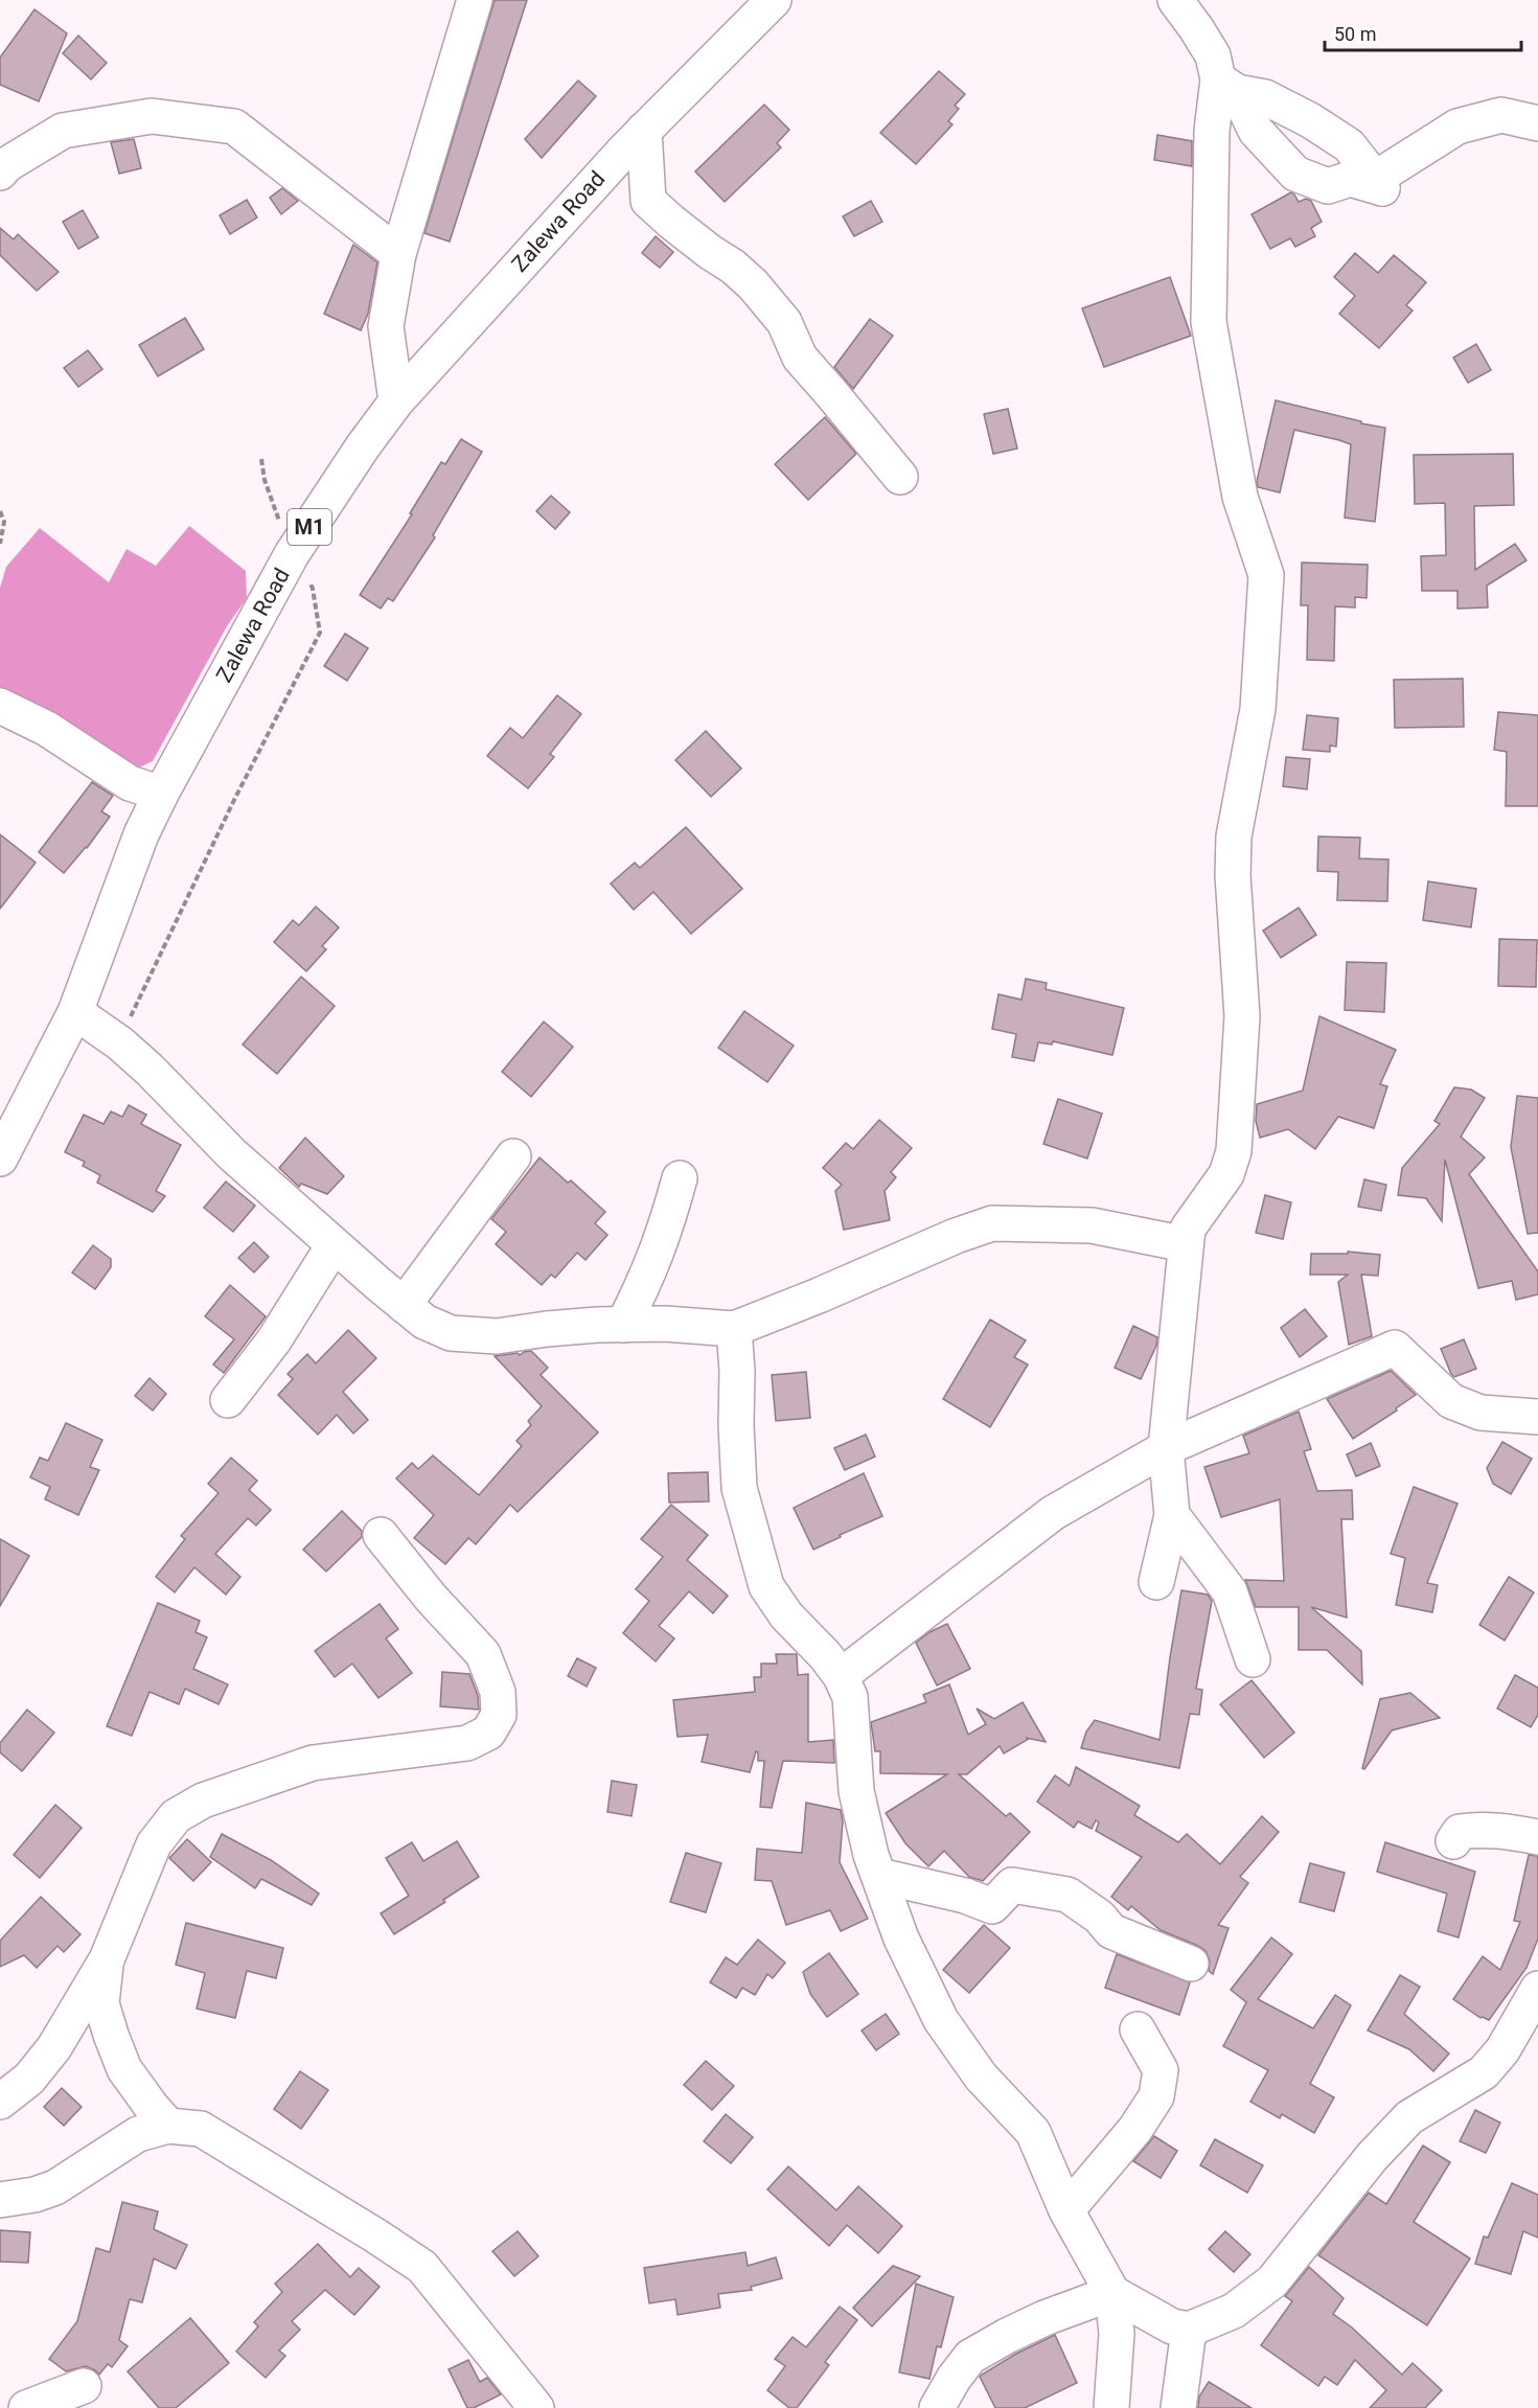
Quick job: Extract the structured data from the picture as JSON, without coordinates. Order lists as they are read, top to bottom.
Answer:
{
  "streets": {
    "main road": ["Zalewa Road", "M1"]
  },
  "scale_bar": "50 m"
}
